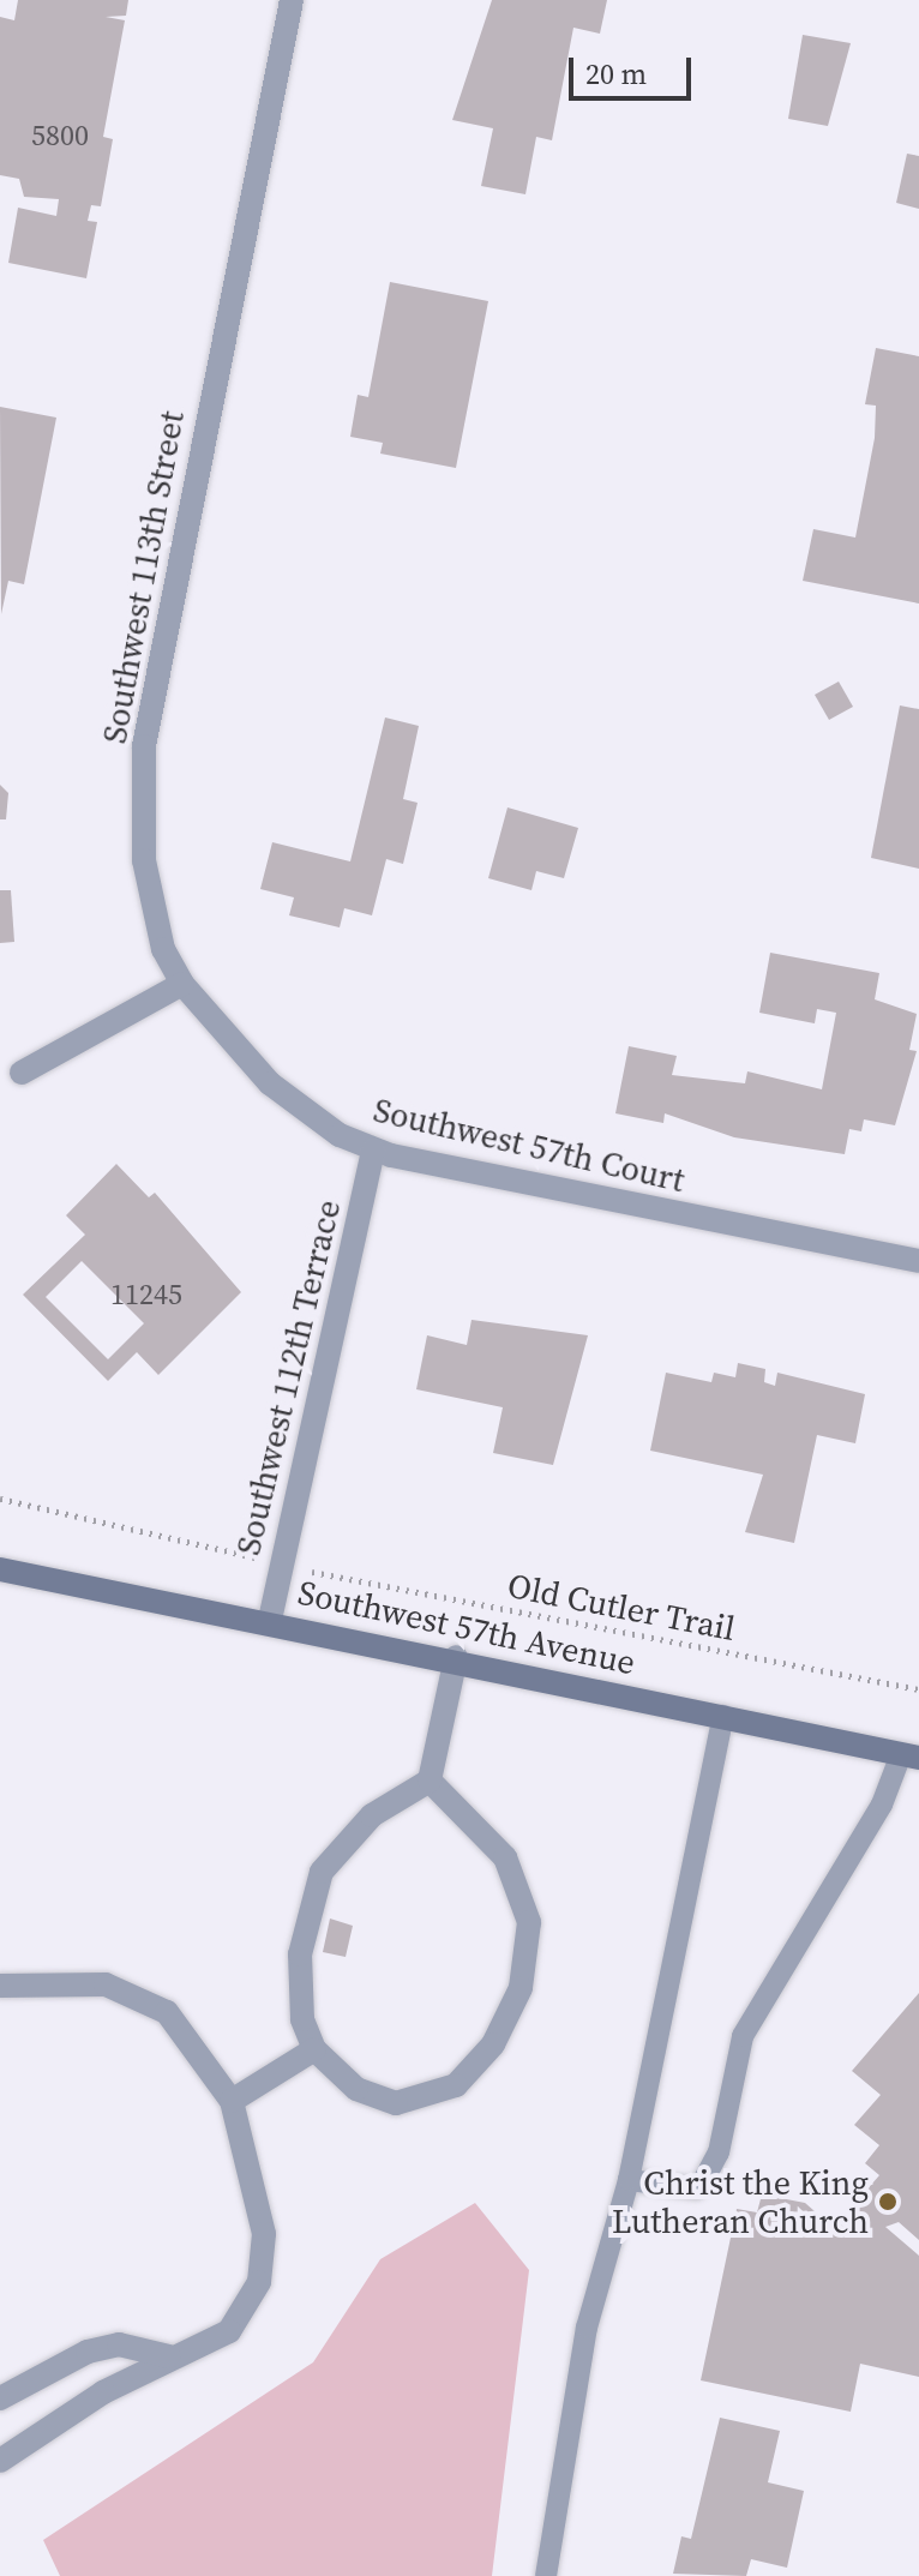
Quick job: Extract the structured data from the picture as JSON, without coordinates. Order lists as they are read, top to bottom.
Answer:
{
  "streets": {
    "main road": ["Southwest 57th Avenue"],
    "street": ["Southwest 113th Street", "Southwest 57th Court", "Southwest 112th Terrace"],
    "path": ["Old Cutler Trail"]
  },
  "crossings": [
    ["Southwest 113th Street", "Southwest 57th Court"],
    ["Southwest 57th Court", "Southwest 112th Terrace"],
    ["Southwest 112th Terrace", "Southwest 57th Avenue"]
  ],
  "places": ["Christ the King Lutheran Church"],
  "house_numbers": ["5800", "11245"],
  "scale_bar": "20 m"
}
